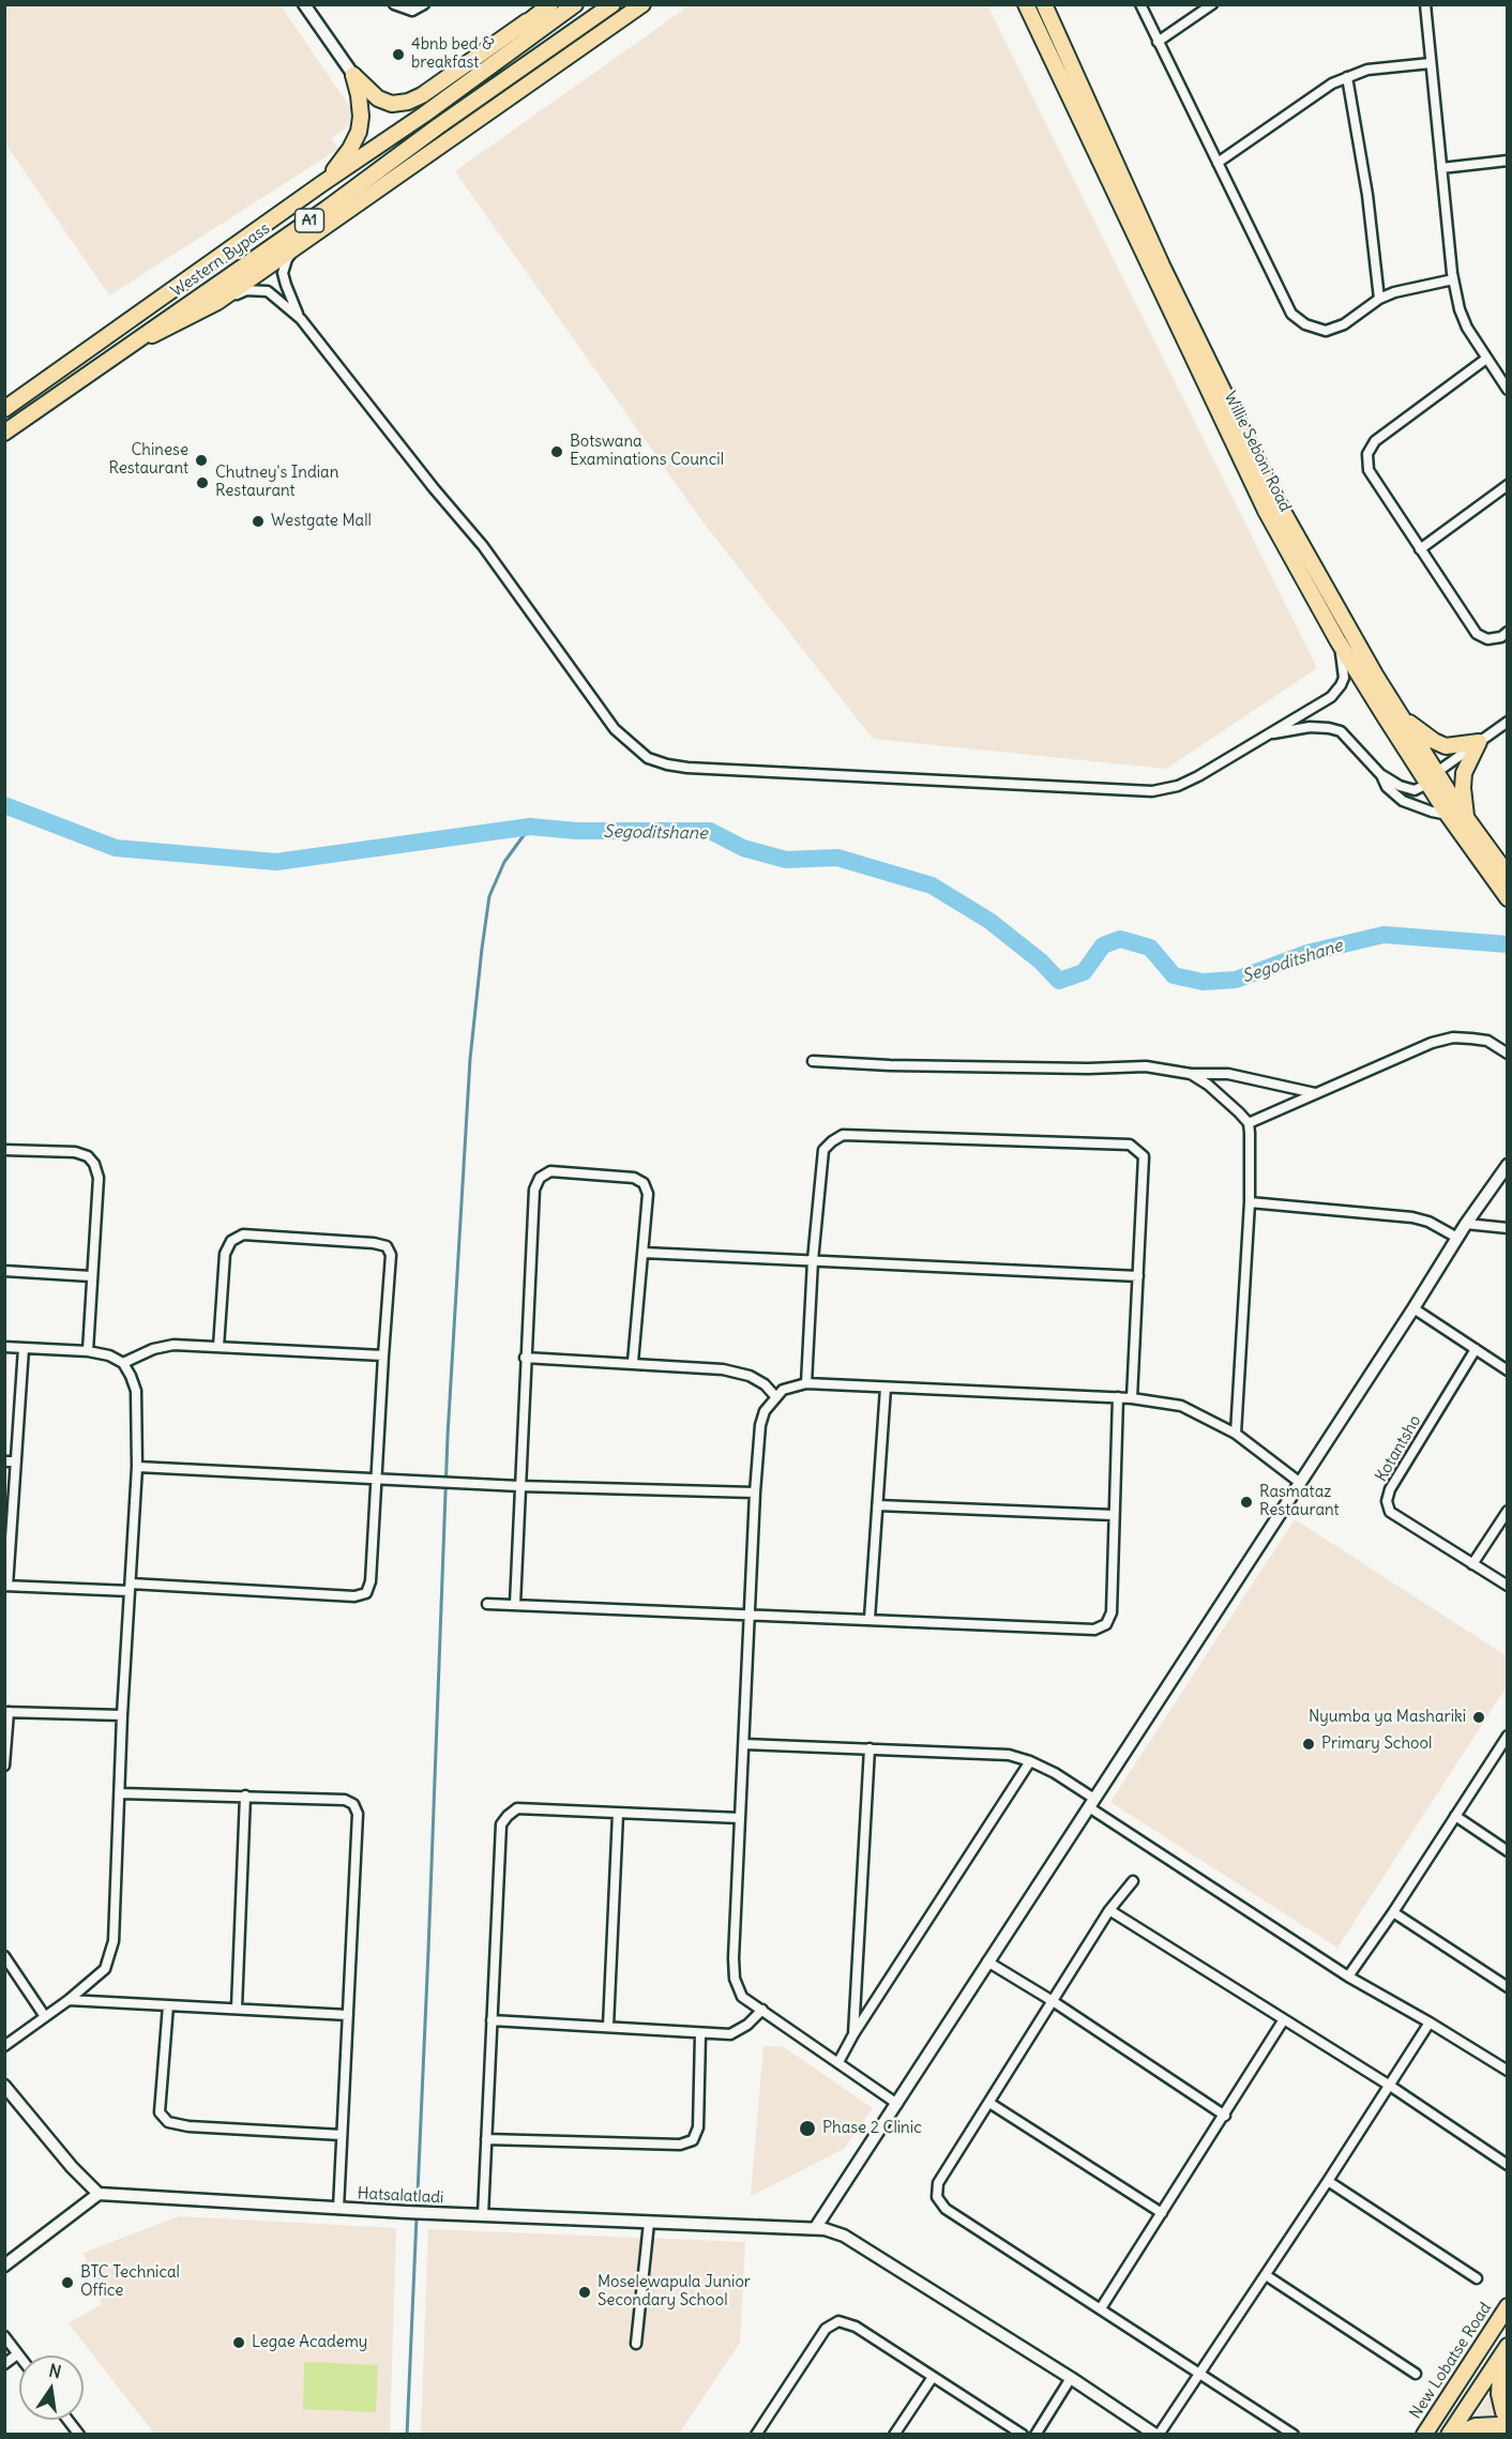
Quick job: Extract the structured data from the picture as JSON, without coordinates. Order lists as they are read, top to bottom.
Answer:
{
  "streets": {
    "main road": [
      "A1",
      "Western Bypass",
      "Willie Seboni Road",
      "New Lobatse Road"
    ],
    "street": ["Kotantsho", "Hatsalatladi"]
  },
  "water": ["Segoditshane"],
  "places": [
    "4bnb bed & breakfast",
    "Botswana Examinations Council",
    "Chinese Restaurant",
    "Chutney's Indian Restaurant",
    "Westgate Mall",
    "Rasmataz Restaurant",
    "Nyumba ya Mashariki",
    "Primary School",
    "Phase 2 Clinic",
    "BTC Technical Office",
    "Moselewapula Junior Secondary School",
    "Legae Academy"
  ],
  "north": "top"
}
